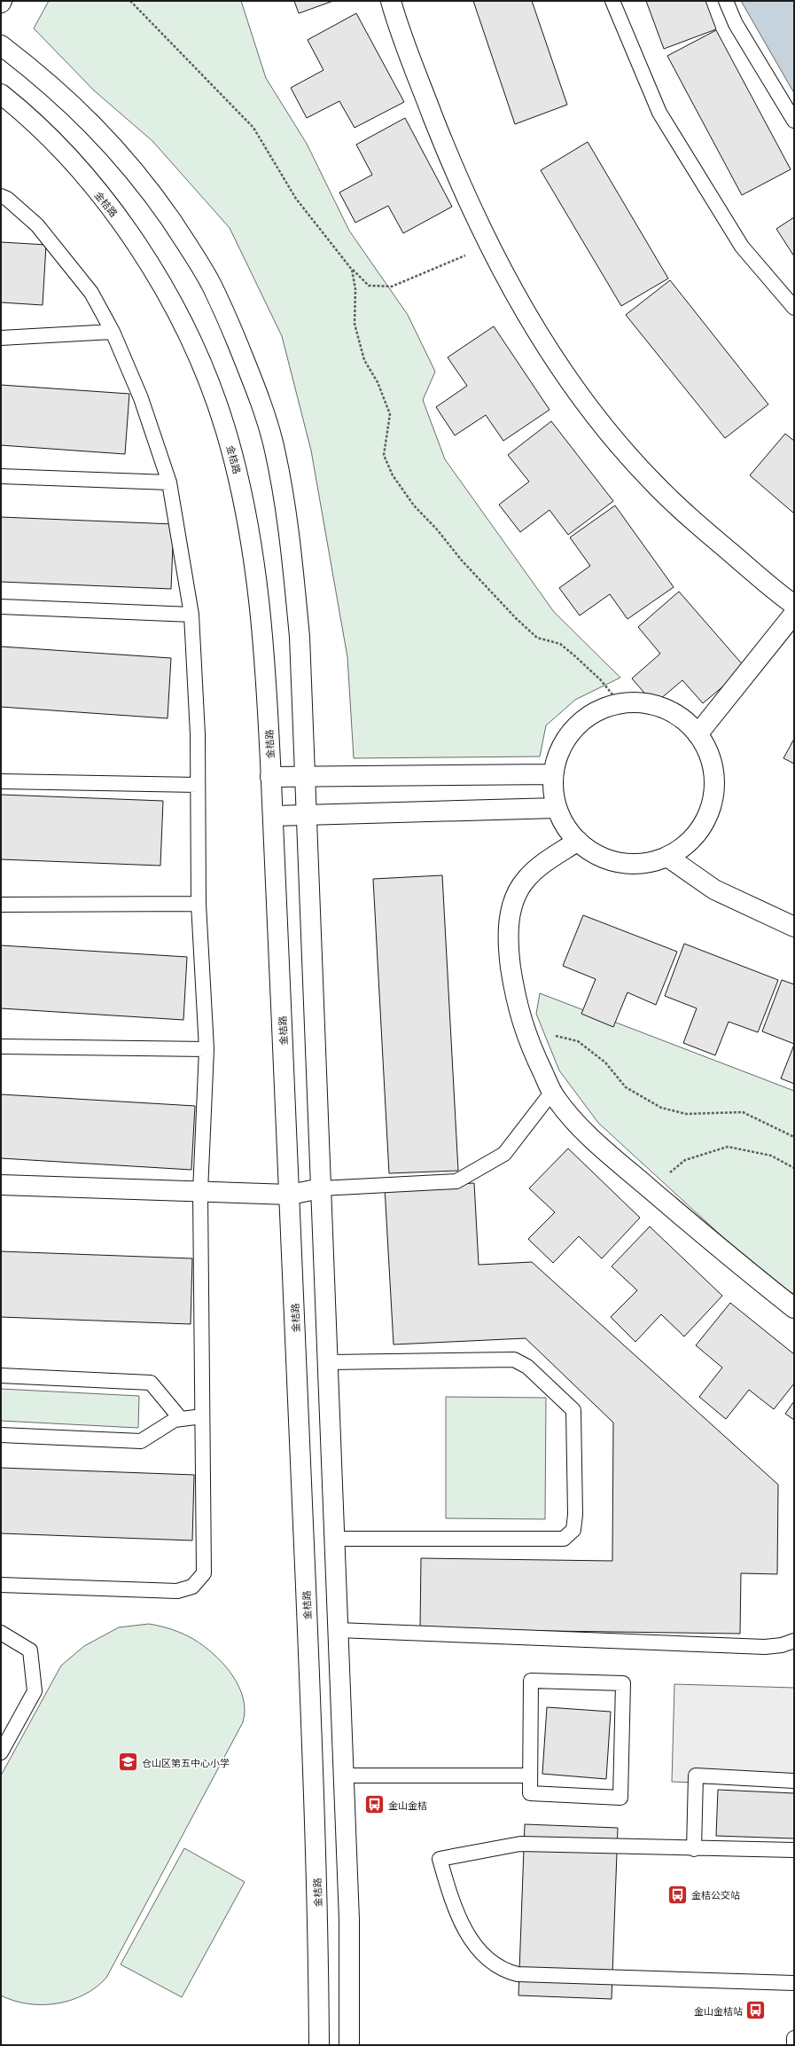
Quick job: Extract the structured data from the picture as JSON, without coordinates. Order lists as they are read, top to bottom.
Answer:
{
  "streets": {
    "main road": ["金桔路"]
  },
  "places": {
    "school or university": ["仓山区第五中心小学"],
    "bus stop": ["金山金桔", "金桔公交站", "金山金桔站"]
  }
}
